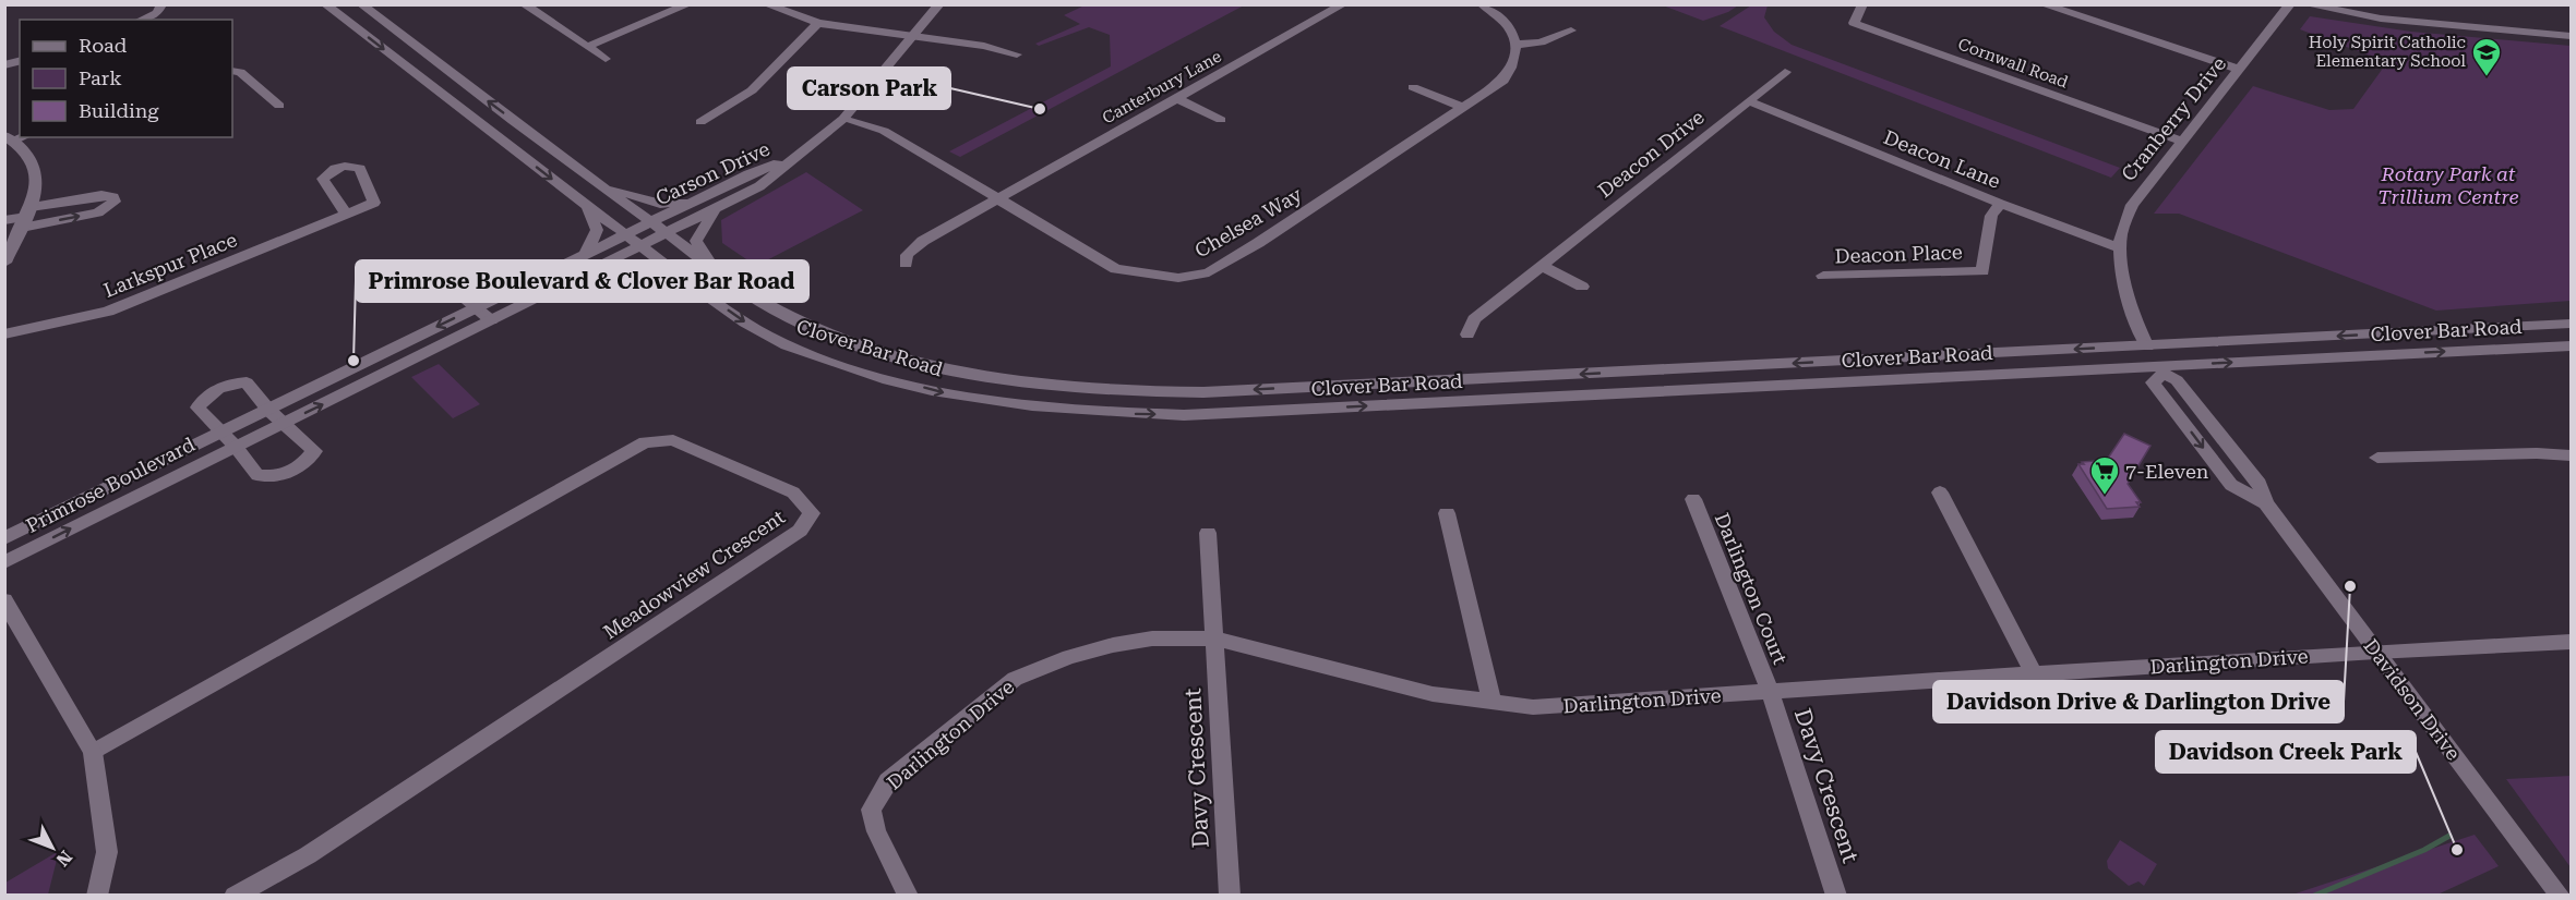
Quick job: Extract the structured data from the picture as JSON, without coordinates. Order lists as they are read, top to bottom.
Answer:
{
  "streets": {
    "street": [
      "Cornwall Road",
      "Canterbury Lane",
      "Cranberry Drive",
      "Deacon Drive",
      "Deacon Lane",
      "Carson Drive",
      "Chelsea Way",
      "Deacon Place",
      "Larkspur Place",
      "Clover Bar Road",
      "Primrose Boulevard",
      "Meadowview Crescent",
      "Darlington Court",
      "Darlington Drive",
      "Davidson Drive",
      "Davy Crescent"
    ]
  },
  "crossings": [
    ["Cornwall Road", "Cranberry Drive"],
    ["Canterbury Lane", "Chelsea Way"],
    ["Cranberry Drive", "Deacon Lane"],
    ["Cranberry Drive", "Clover Bar Road"],
    ["Cranberry Drive", "Davidson Drive"],
    ["Deacon Drive", "Deacon Lane"],
    ["Deacon Lane", "Deacon Place"],
    ["Carson Drive", "Chelsea Way"],
    ["Carson Drive", "Clover Bar Road"],
    ["Carson Drive", "Primrose Boulevard"],
    ["Clover Bar Road", "Primrose Boulevard"],
    ["Clover Bar Road", "Davidson Drive"],
    ["Darlington Court", "Darlington Drive"],
    ["Darlington Court", "Davy Crescent"],
    ["Darlington Drive", "Davidson Drive"],
    ["Darlington Drive", "Davy Crescent"]
  ],
  "parks": ["Rotary Park at Trillium Centre"],
  "places": {
    "school or university": ["Holy Spirit Catholic Elementary School"],
    "other": [
      "Carson Park",
      "Primrose Boulevard & Clover Bar Road",
      "Davidson Drive & Darlington Drive",
      "Davidson Creek Park"
    ],
    "supermarket": ["7-Eleven"]
  },
  "legend": ["Road", "Park", "Building"],
  "north": "bottom right"
}
